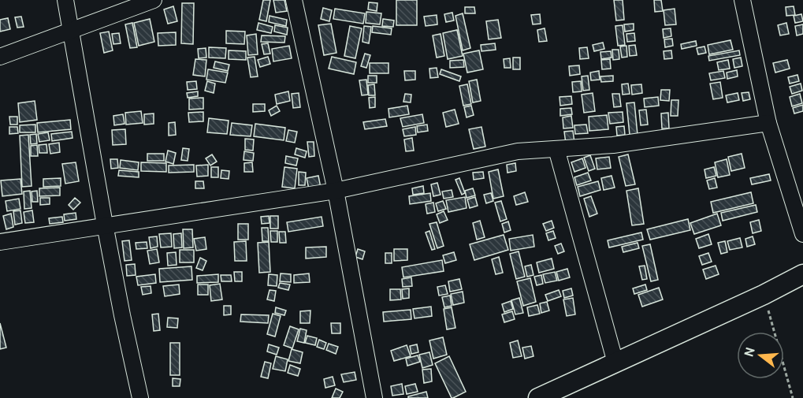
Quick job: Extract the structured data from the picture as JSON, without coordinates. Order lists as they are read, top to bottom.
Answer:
{
  "north": "left"
}
